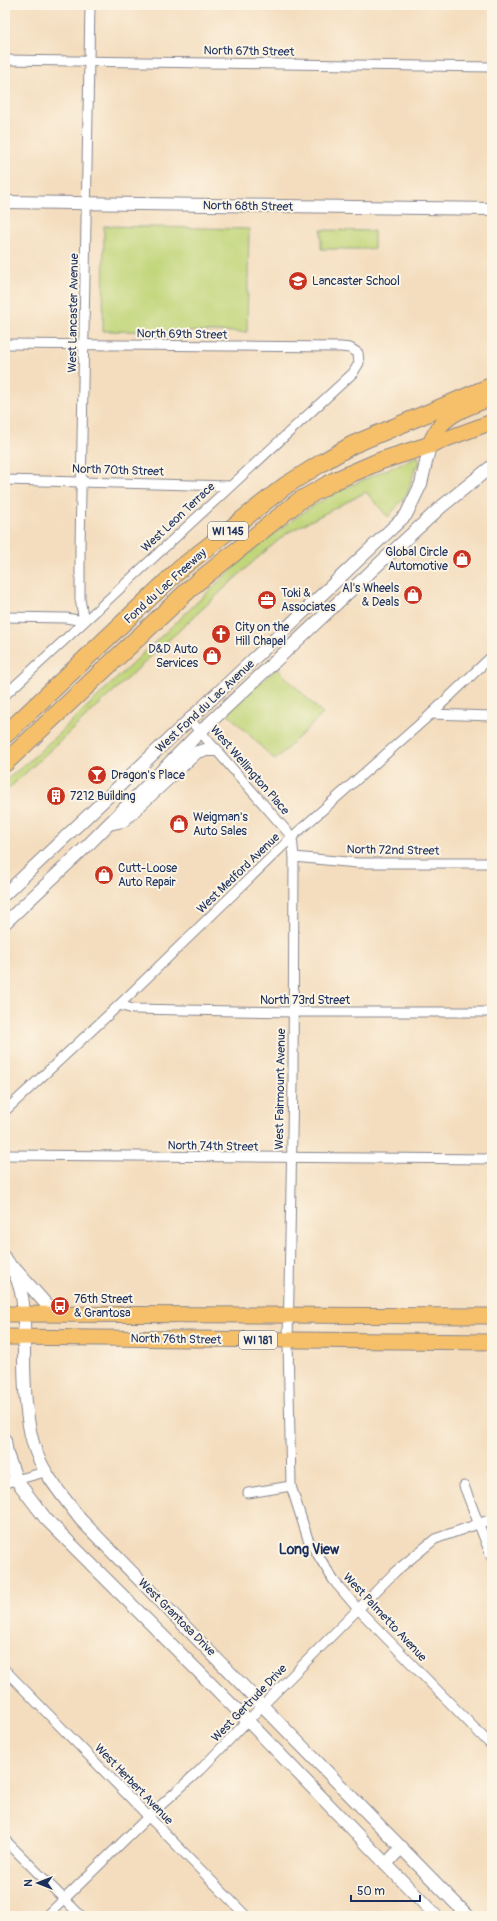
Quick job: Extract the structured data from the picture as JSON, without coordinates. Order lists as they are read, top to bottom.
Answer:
{
  "streets": {
    "highway": ["WI 145", "Fond du Lac Freeway"],
    "main road": ["North 76th Street", "WI 181"],
    "street": [
      "North 67th Street",
      "North 68th Street",
      "West Lancaster Avenue",
      "North 69th Street",
      "North 70th Street",
      "West Leon Terrace",
      "West Fond du Lac Avenue",
      "West Wellington Place",
      "North 72nd Street",
      "West Medford Avenue",
      "North 73rd Street",
      "West Fairmount Avenue",
      "North 74th Street",
      "West Grantosa Drive",
      "West Palmetto Avenue",
      "West Gertrude Drive",
      "West Herbert Avenue"
    ]
  },
  "crossings": [
    ["North 67th Street", "West Lancaster Avenue"],
    ["North 68th Street", "West Lancaster Avenue"],
    ["West Lancaster Avenue", "North 69th Street"],
    ["West Lancaster Avenue", "North 70th Street"],
    ["West Lancaster Avenue", "West Leon Terrace"],
    ["North 69th Street", "West Leon Terrace"],
    ["North 70th Street", "West Leon Terrace"],
    ["WI 145", "Fond du Lac Freeway"],
    ["WI 145", "West Fond du Lac Avenue"],
    ["Fond du Lac Freeway", "West Fond du Lac Avenue"],
    ["West Fond du Lac Avenue", "West Wellington Place"],
    ["West Wellington Place", "West Medford Avenue"],
    ["West Wellington Place", "West Fairmount Avenue"],
    ["North 72nd Street", "West Fairmount Avenue"],
    ["West Medford Avenue", "North 73rd Street"],
    ["West Medford Avenue", "West Fairmount Avenue"],
    ["North 73rd Street", "West Fairmount Avenue"],
    ["West Fairmount Avenue", "North 74th Street"],
    ["West Fairmount Avenue", "North 76th Street"],
    ["West Fairmount Avenue", "West Palmetto Avenue"],
    ["North 76th Street", "West Grantosa Drive"],
    ["North 76th Street", "West Palmetto Avenue"],
    ["West Grantosa Drive", "West Gertrude Drive"],
    ["West Palmetto Avenue", "West Gertrude Drive"],
    ["West Gertrude Drive", "West Herbert Avenue"]
  ],
  "districts": ["Long View"],
  "places": {
    "school or university": ["Lancaster School"],
    "shop": [
      "Global Circle Automotive",
      "Al's Wheels & Deals",
      "D&D Auto Services",
      "Weigman's Auto Sales",
      "Cutt-Loose Auto Repair"
    ],
    "office": ["Toki & Associates"],
    "church": ["City on the Hill Chapel"],
    "bar": ["Dragon's Place"],
    "building": ["7212 Building"],
    "bus stop": ["76th Street & Grantosa"]
  },
  "scale_bar": "50 m",
  "north": "left"
}
